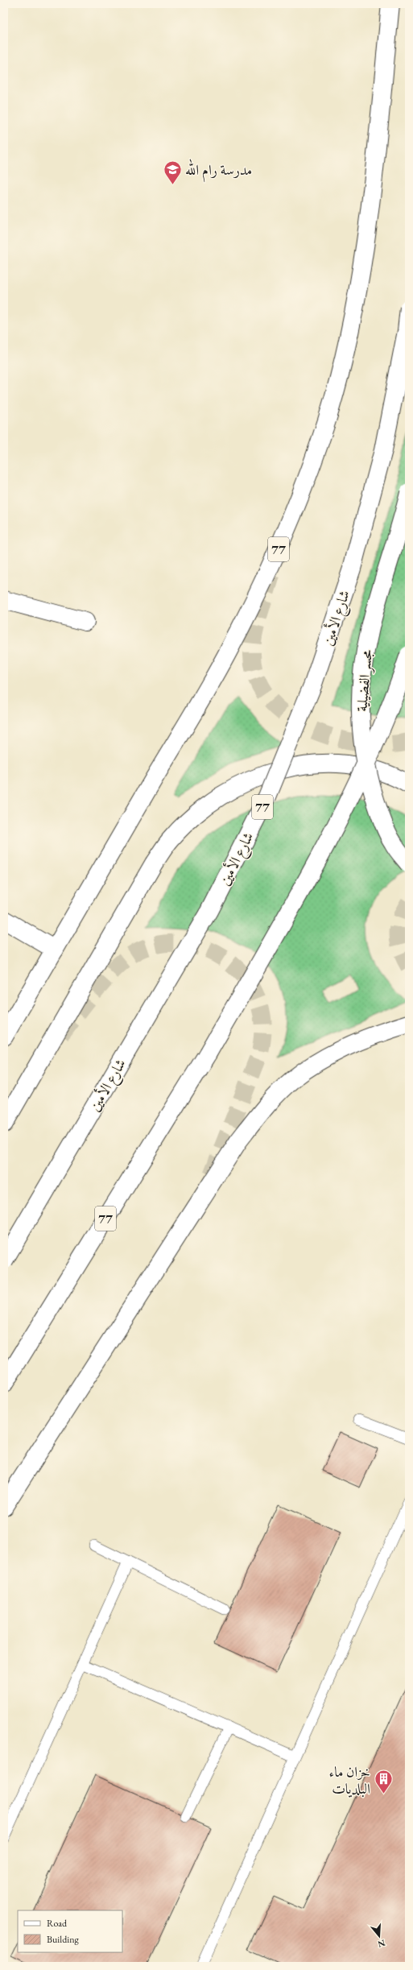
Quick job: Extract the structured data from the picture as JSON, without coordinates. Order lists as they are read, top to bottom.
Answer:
{
  "streets": {
    "main road": ["77", "شارع الأمين", "مجسر الفضيلية"]
  },
  "places": {
    "school or university": ["مدرسة رام الله"],
    "building": ["خزان ماء البلديات"]
  },
  "legend": ["Road", "Building"],
  "north": "bottom"
}
